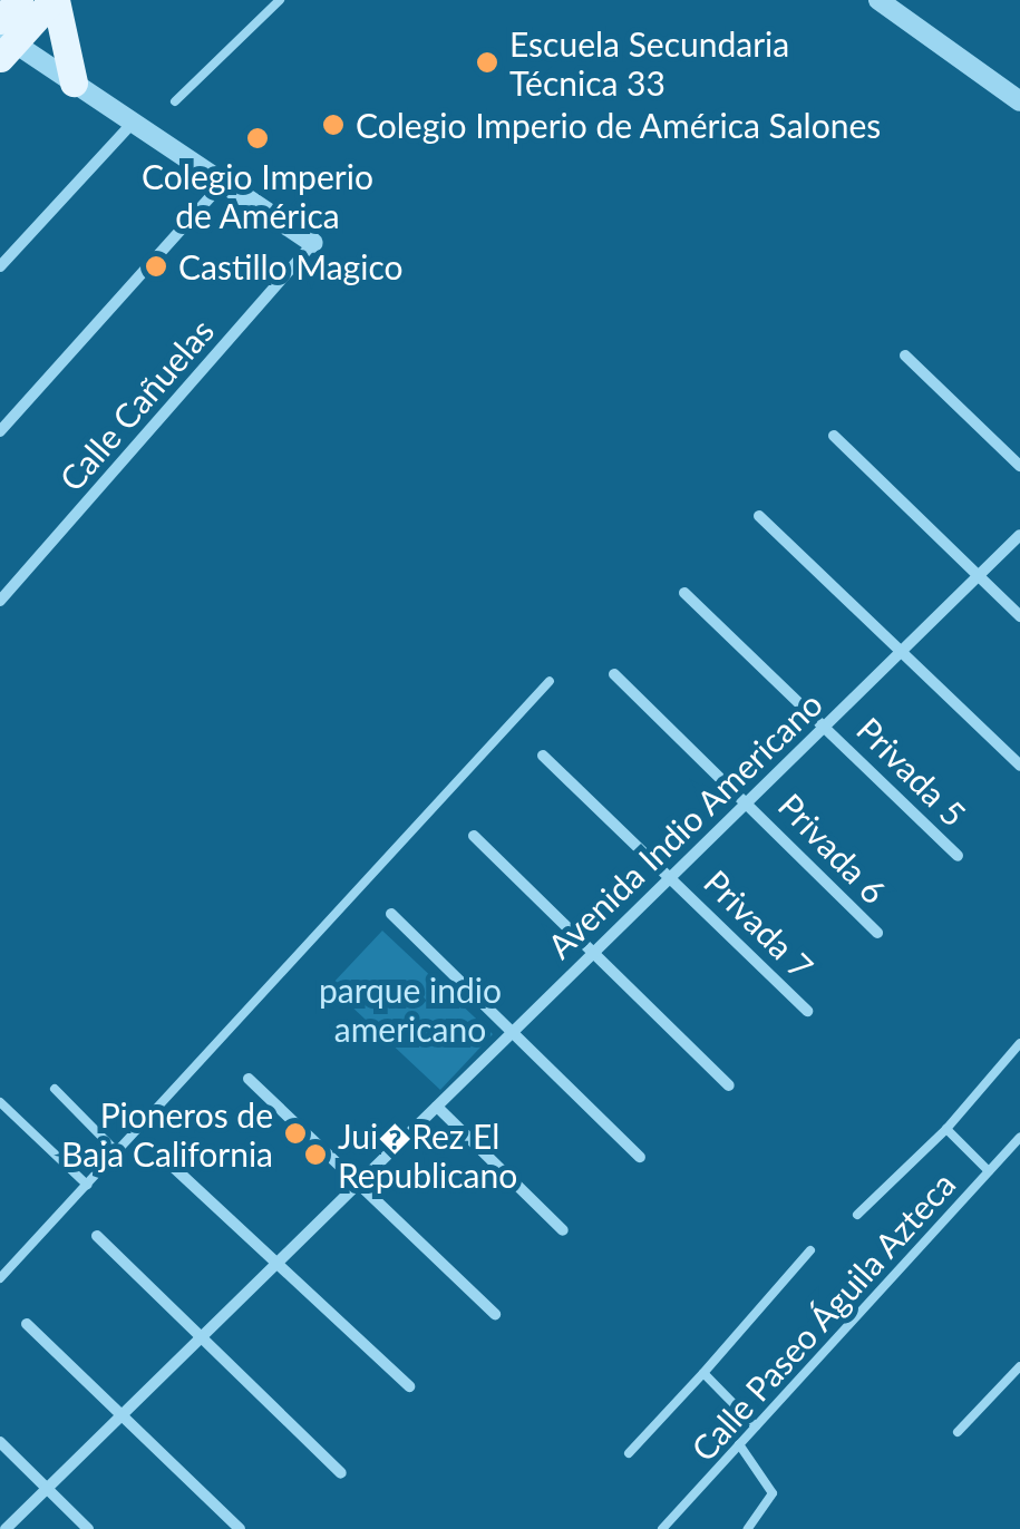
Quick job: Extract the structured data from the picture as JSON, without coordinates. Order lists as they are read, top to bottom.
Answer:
{
  "streets": {
    "street": [
      "Calle Cañuelas",
      "Privada 5",
      "Avenida Indio Americano",
      "Privada 6",
      "Privada 7"
    ],
    "lane": ["Calle Paseo Águila Azteca"]
  },
  "crossings": [
    ["Privada 5", "Avenida Indio Americano"],
    ["Avenida Indio Americano", "Privada 6"],
    ["Avenida Indio Americano", "Privada 7"]
  ],
  "parks": ["parque indio americano"],
  "places": [
    "Escuela Secundaria Técnica 33",
    "Colegio Imperio de América Salones",
    "Colegio Imperio de América",
    "Castillo Magico",
    "Pioneros de Baja California",
    "Jui�Rez El Republicano"
  ]
}
